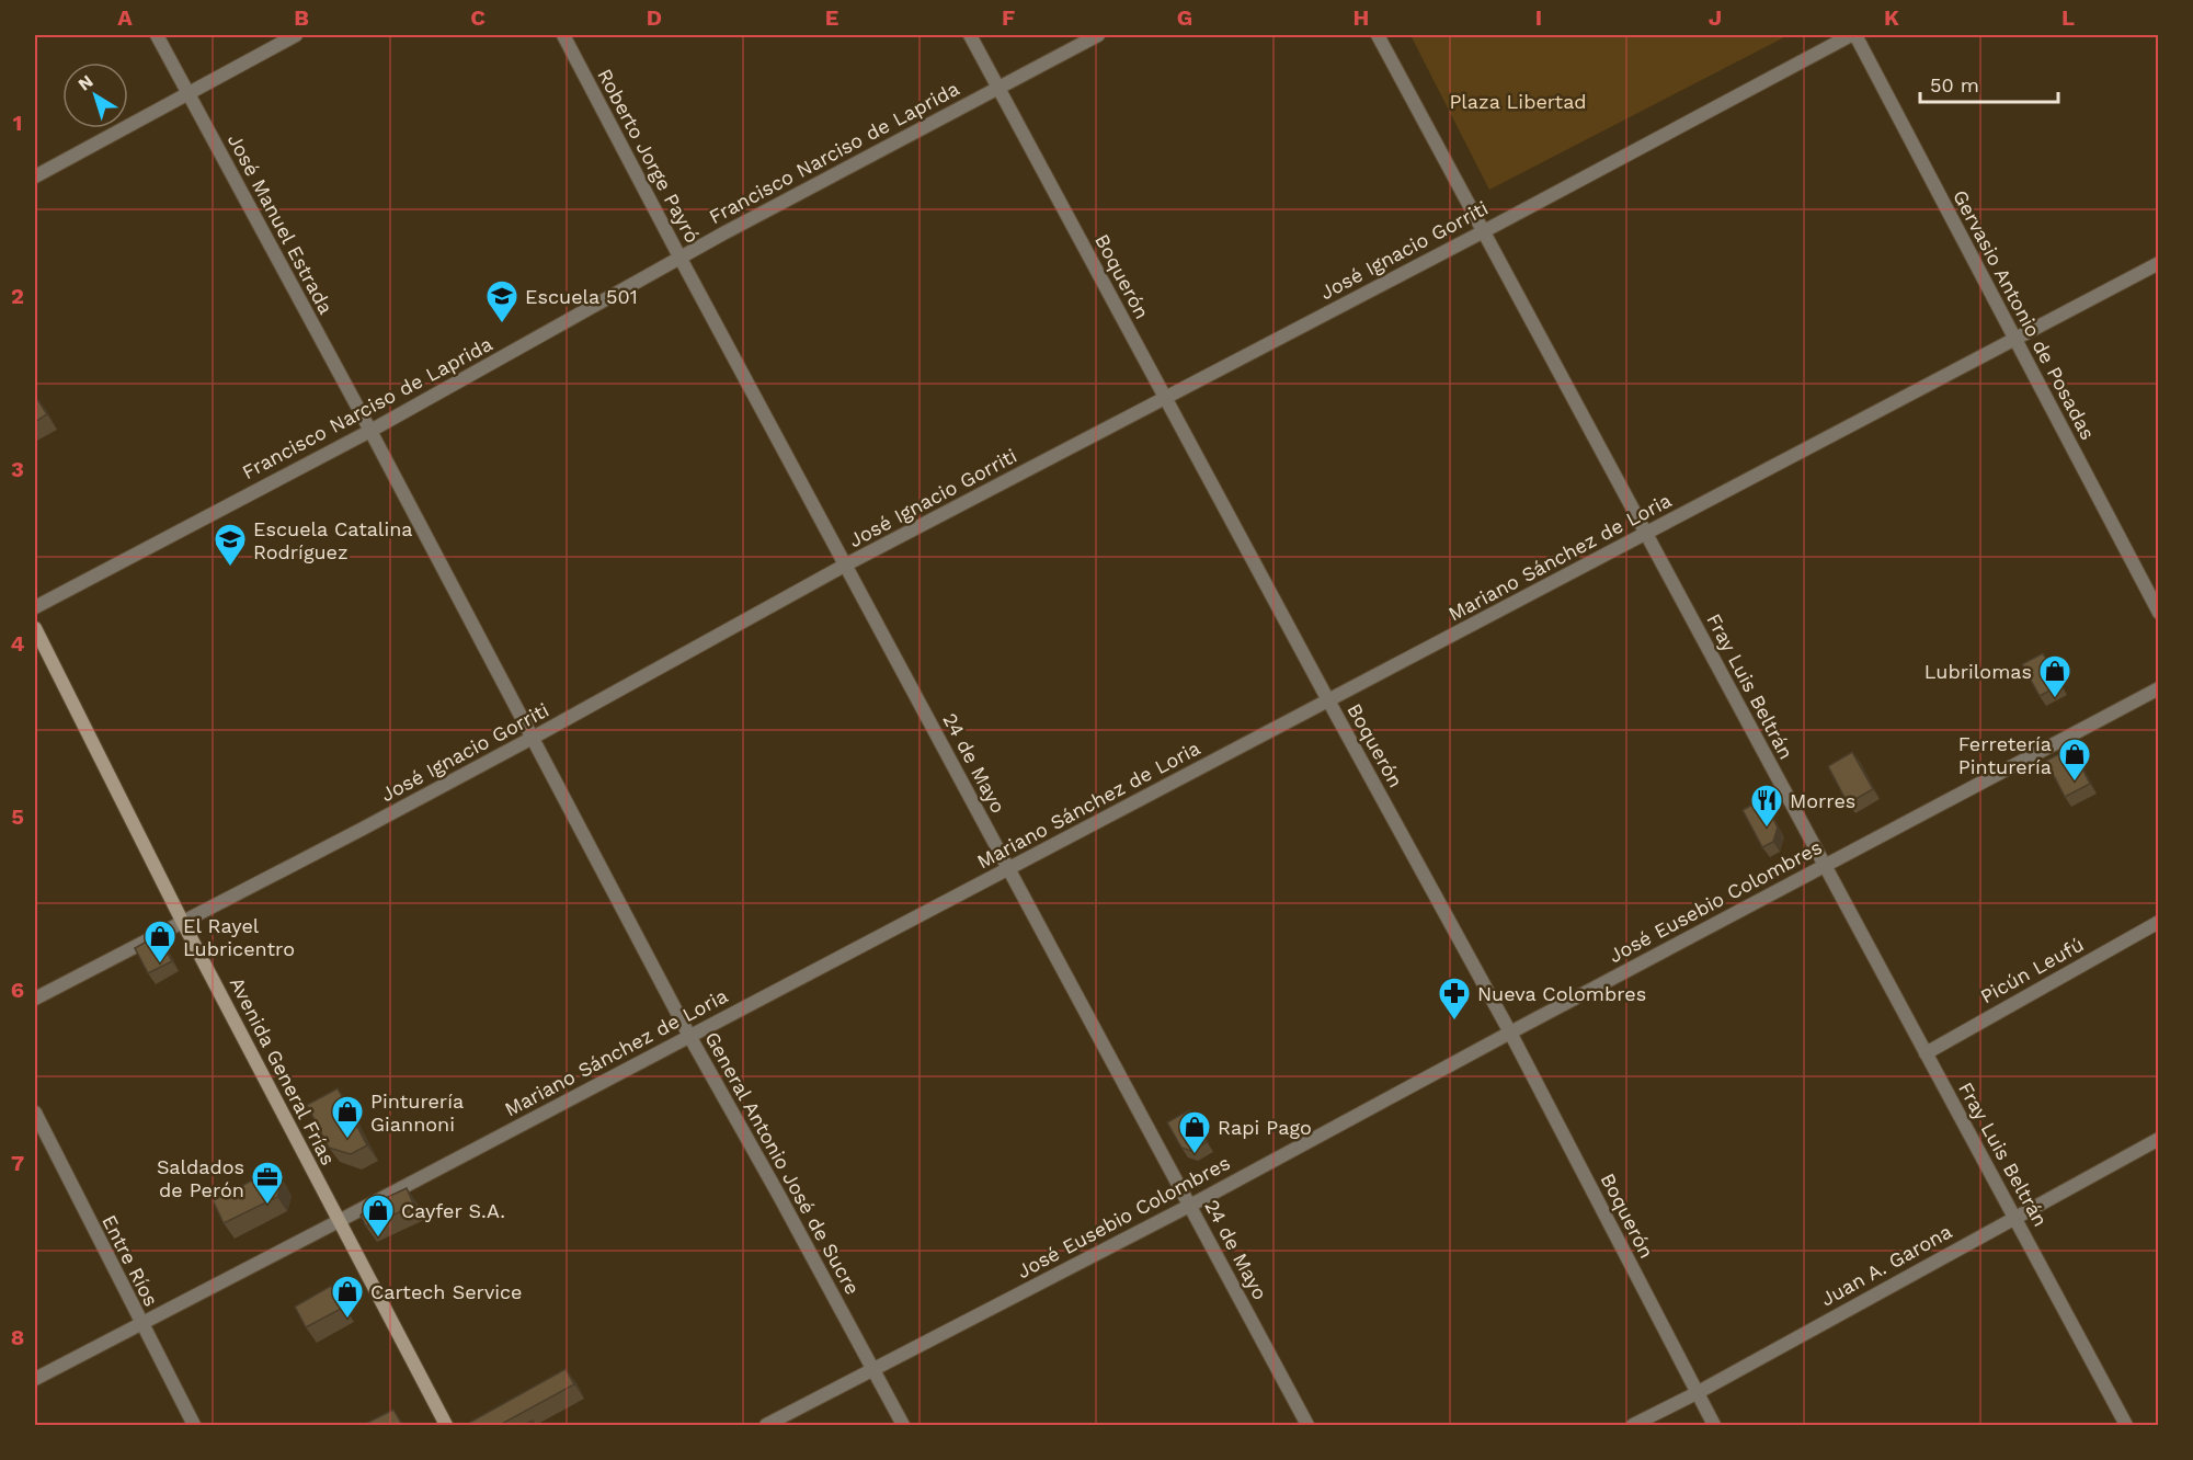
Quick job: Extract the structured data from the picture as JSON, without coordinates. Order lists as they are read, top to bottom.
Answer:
{
  "streets": {
    "main road": ["Avenida General Frías"],
    "street": [
      "Francisco Narciso de Laprida",
      "Roberto Jorge Payró",
      "José Manuel Estrada",
      "José Ignacio Gorriti",
      "Boquerón",
      "Gervasio Antonio de Posadas",
      "Mariano Sánchez de Loria",
      "Fray Luis Beltrán",
      "24 de Mayo",
      "José Eusebio Colombres",
      "Picún Leufú",
      "General Antonio José de Sucre",
      "Entre Ríos",
      "Juan A. Garona"
    ]
  },
  "crossings": [
    ["Francisco Narciso de Laprida", "Roberto Jorge Payró"],
    ["Francisco Narciso de Laprida", "José Manuel Estrada"],
    ["Francisco Narciso de Laprida", "Boquerón"],
    ["Francisco Narciso de Laprida", "24 de Mayo"],
    ["Francisco Narciso de Laprida", "General Antonio José de Sucre"],
    ["Roberto Jorge Payró", "24 de Mayo"],
    ["José Manuel Estrada", "General Antonio José de Sucre"],
    ["José Ignacio Gorriti", "Boquerón"],
    ["José Ignacio Gorriti", "Gervasio Antonio de Posadas"],
    ["José Ignacio Gorriti", "Fray Luis Beltrán"],
    ["José Ignacio Gorriti", "24 de Mayo"],
    ["José Ignacio Gorriti", "Avenida General Frías"],
    ["José Ignacio Gorriti", "General Antonio José de Sucre"],
    ["Boquerón", "Mariano Sánchez de Loria"],
    ["Boquerón", "José Eusebio Colombres"],
    ["Boquerón", "Juan A. Garona"],
    ["Gervasio Antonio de Posadas", "Mariano Sánchez de Loria"],
    ["Mariano Sánchez de Loria", "Fray Luis Beltrán"],
    ["Mariano Sánchez de Loria", "24 de Mayo"],
    ["Mariano Sánchez de Loria", "Avenida General Frías"],
    ["Mariano Sánchez de Loria", "General Antonio José de Sucre"],
    ["Mariano Sánchez de Loria", "Entre Ríos"],
    ["Fray Luis Beltrán", "José Eusebio Colombres"],
    ["Fray Luis Beltrán", "Picún Leufú"],
    ["Fray Luis Beltrán", "Juan A. Garona"],
    ["24 de Mayo", "José Eusebio Colombres"],
    ["José Eusebio Colombres", "General Antonio José de Sucre"]
  ],
  "parks": ["Plaza Libertad"],
  "places": {
    "school or university": ["Escuela 501", "Escuela Catalina Rodríguez"],
    "shop": [
      "Lubrilomas",
      "Ferretería Pinturería",
      "El Rayel Lubricentro",
      "Pinturería Giannoni",
      "Rapi Pago",
      "Cayfer S.A.",
      "Cartech Service"
    ],
    "restaurant": ["Morres"],
    "pharmacy": ["Nueva Colombres"],
    "office": ["Saldados de Perón"]
  },
  "scale_bar": "50 m",
  "north": "top left",
  "grid": {
    "columns": [
      "A",
      "B",
      "C",
      "D",
      "E",
      "F",
      "G",
      "H",
      "I",
      "J",
      "K",
      "L"
    ],
    "rows": [
      "1",
      "2",
      "3",
      "4",
      "5",
      "6",
      "7",
      "8"
    ]
  }
}
